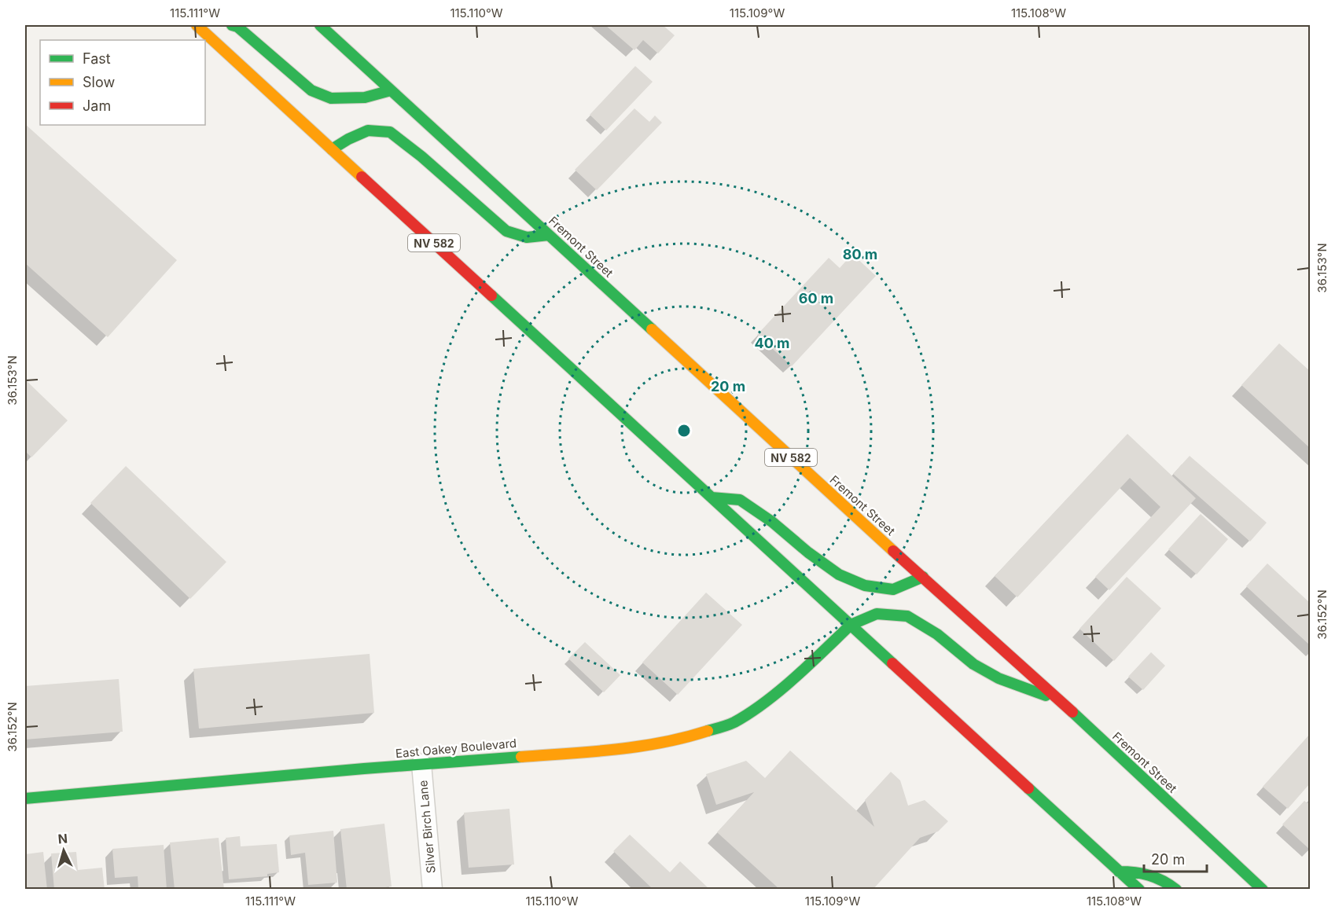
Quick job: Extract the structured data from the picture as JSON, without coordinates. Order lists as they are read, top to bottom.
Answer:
{
  "streets": {
    "main road": ["NV 582", "Fremont Street", "East Oakey Boulevard"],
    "street": ["Silver Birch Lane"]
  },
  "crossings": [
    ["NV 582", "East Oakey Boulevard"],
    ["East Oakey Boulevard", "Silver Birch Lane"]
  ],
  "legend": ["Fast", "Slow", "Jam"],
  "scale_bar": "20 m",
  "north": "top",
  "coordinates": [
    "115.111°W",
    "115.110°W",
    "115.109°W",
    "115.108°W",
    "36.153°N",
    "36.152°N"
  ],
  "rings": [
    "80 m",
    "60 m",
    "40 m",
    "20 m"
  ]
}
